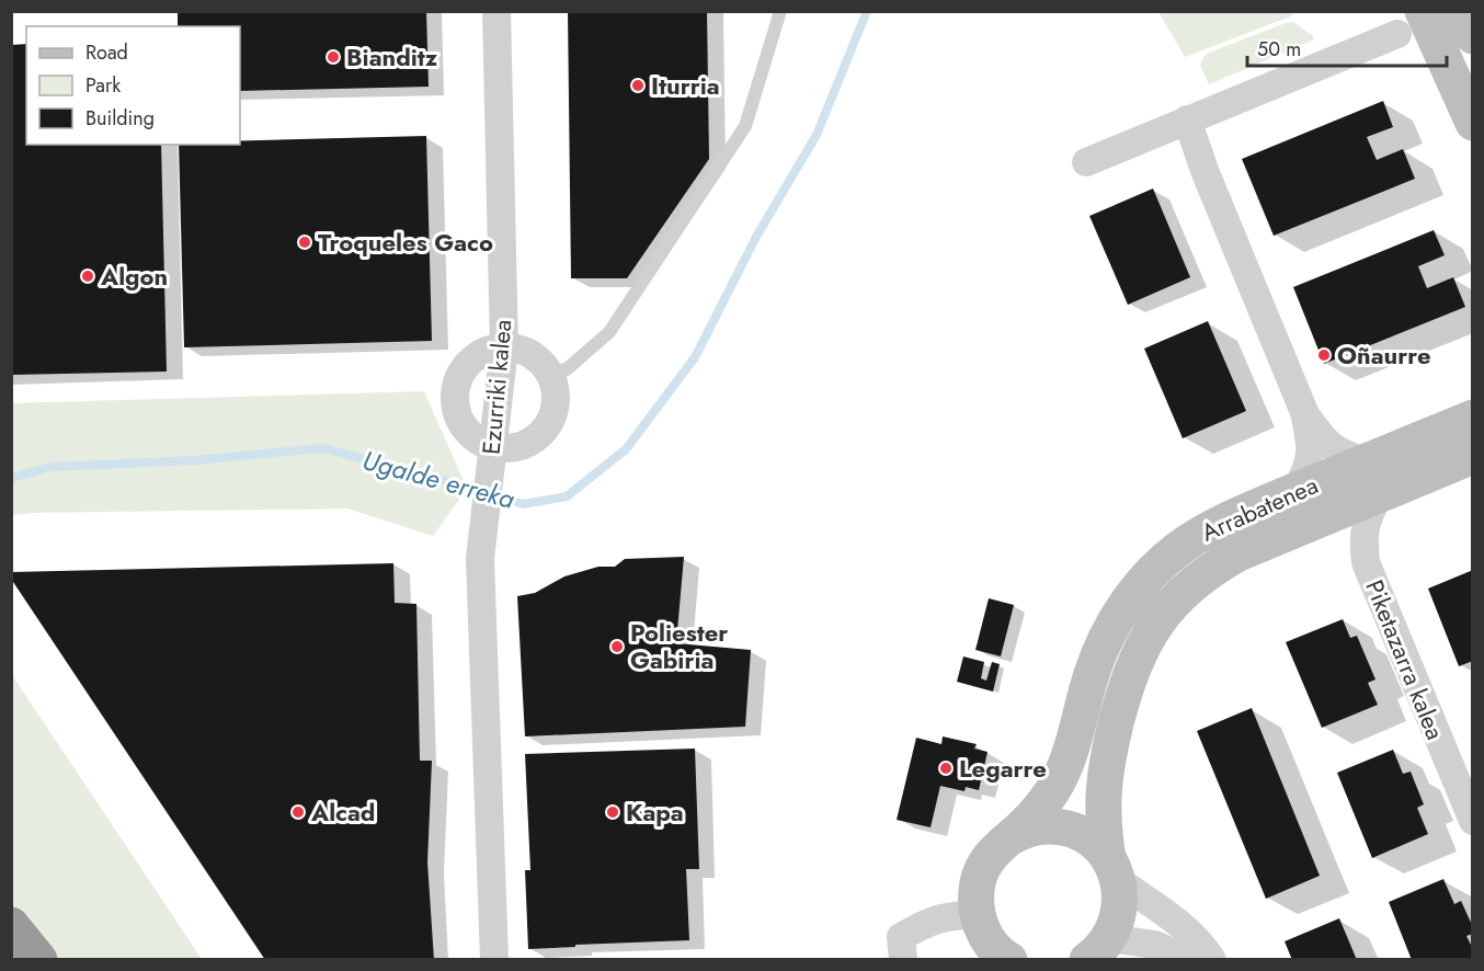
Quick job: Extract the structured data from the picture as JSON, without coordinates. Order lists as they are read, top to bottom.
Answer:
{
  "streets": {
    "main road": ["Arrabatenea"],
    "street": ["Ezurriki kalea", "Piketazarra kalea"]
  },
  "crossings": [
    ["Arrabatenea", "Piketazarra kalea"]
  ],
  "water": ["Ugalde erreka"],
  "places": [
    "Bianditz",
    "Iturria",
    "Troqueles Gaco",
    "Algon",
    "Oñaurre",
    "Poliester Gabiria",
    "Legarre",
    "Alcad",
    "Kapa"
  ],
  "legend": ["Road", "Park", "Building"],
  "scale_bar": "50 m"
}
